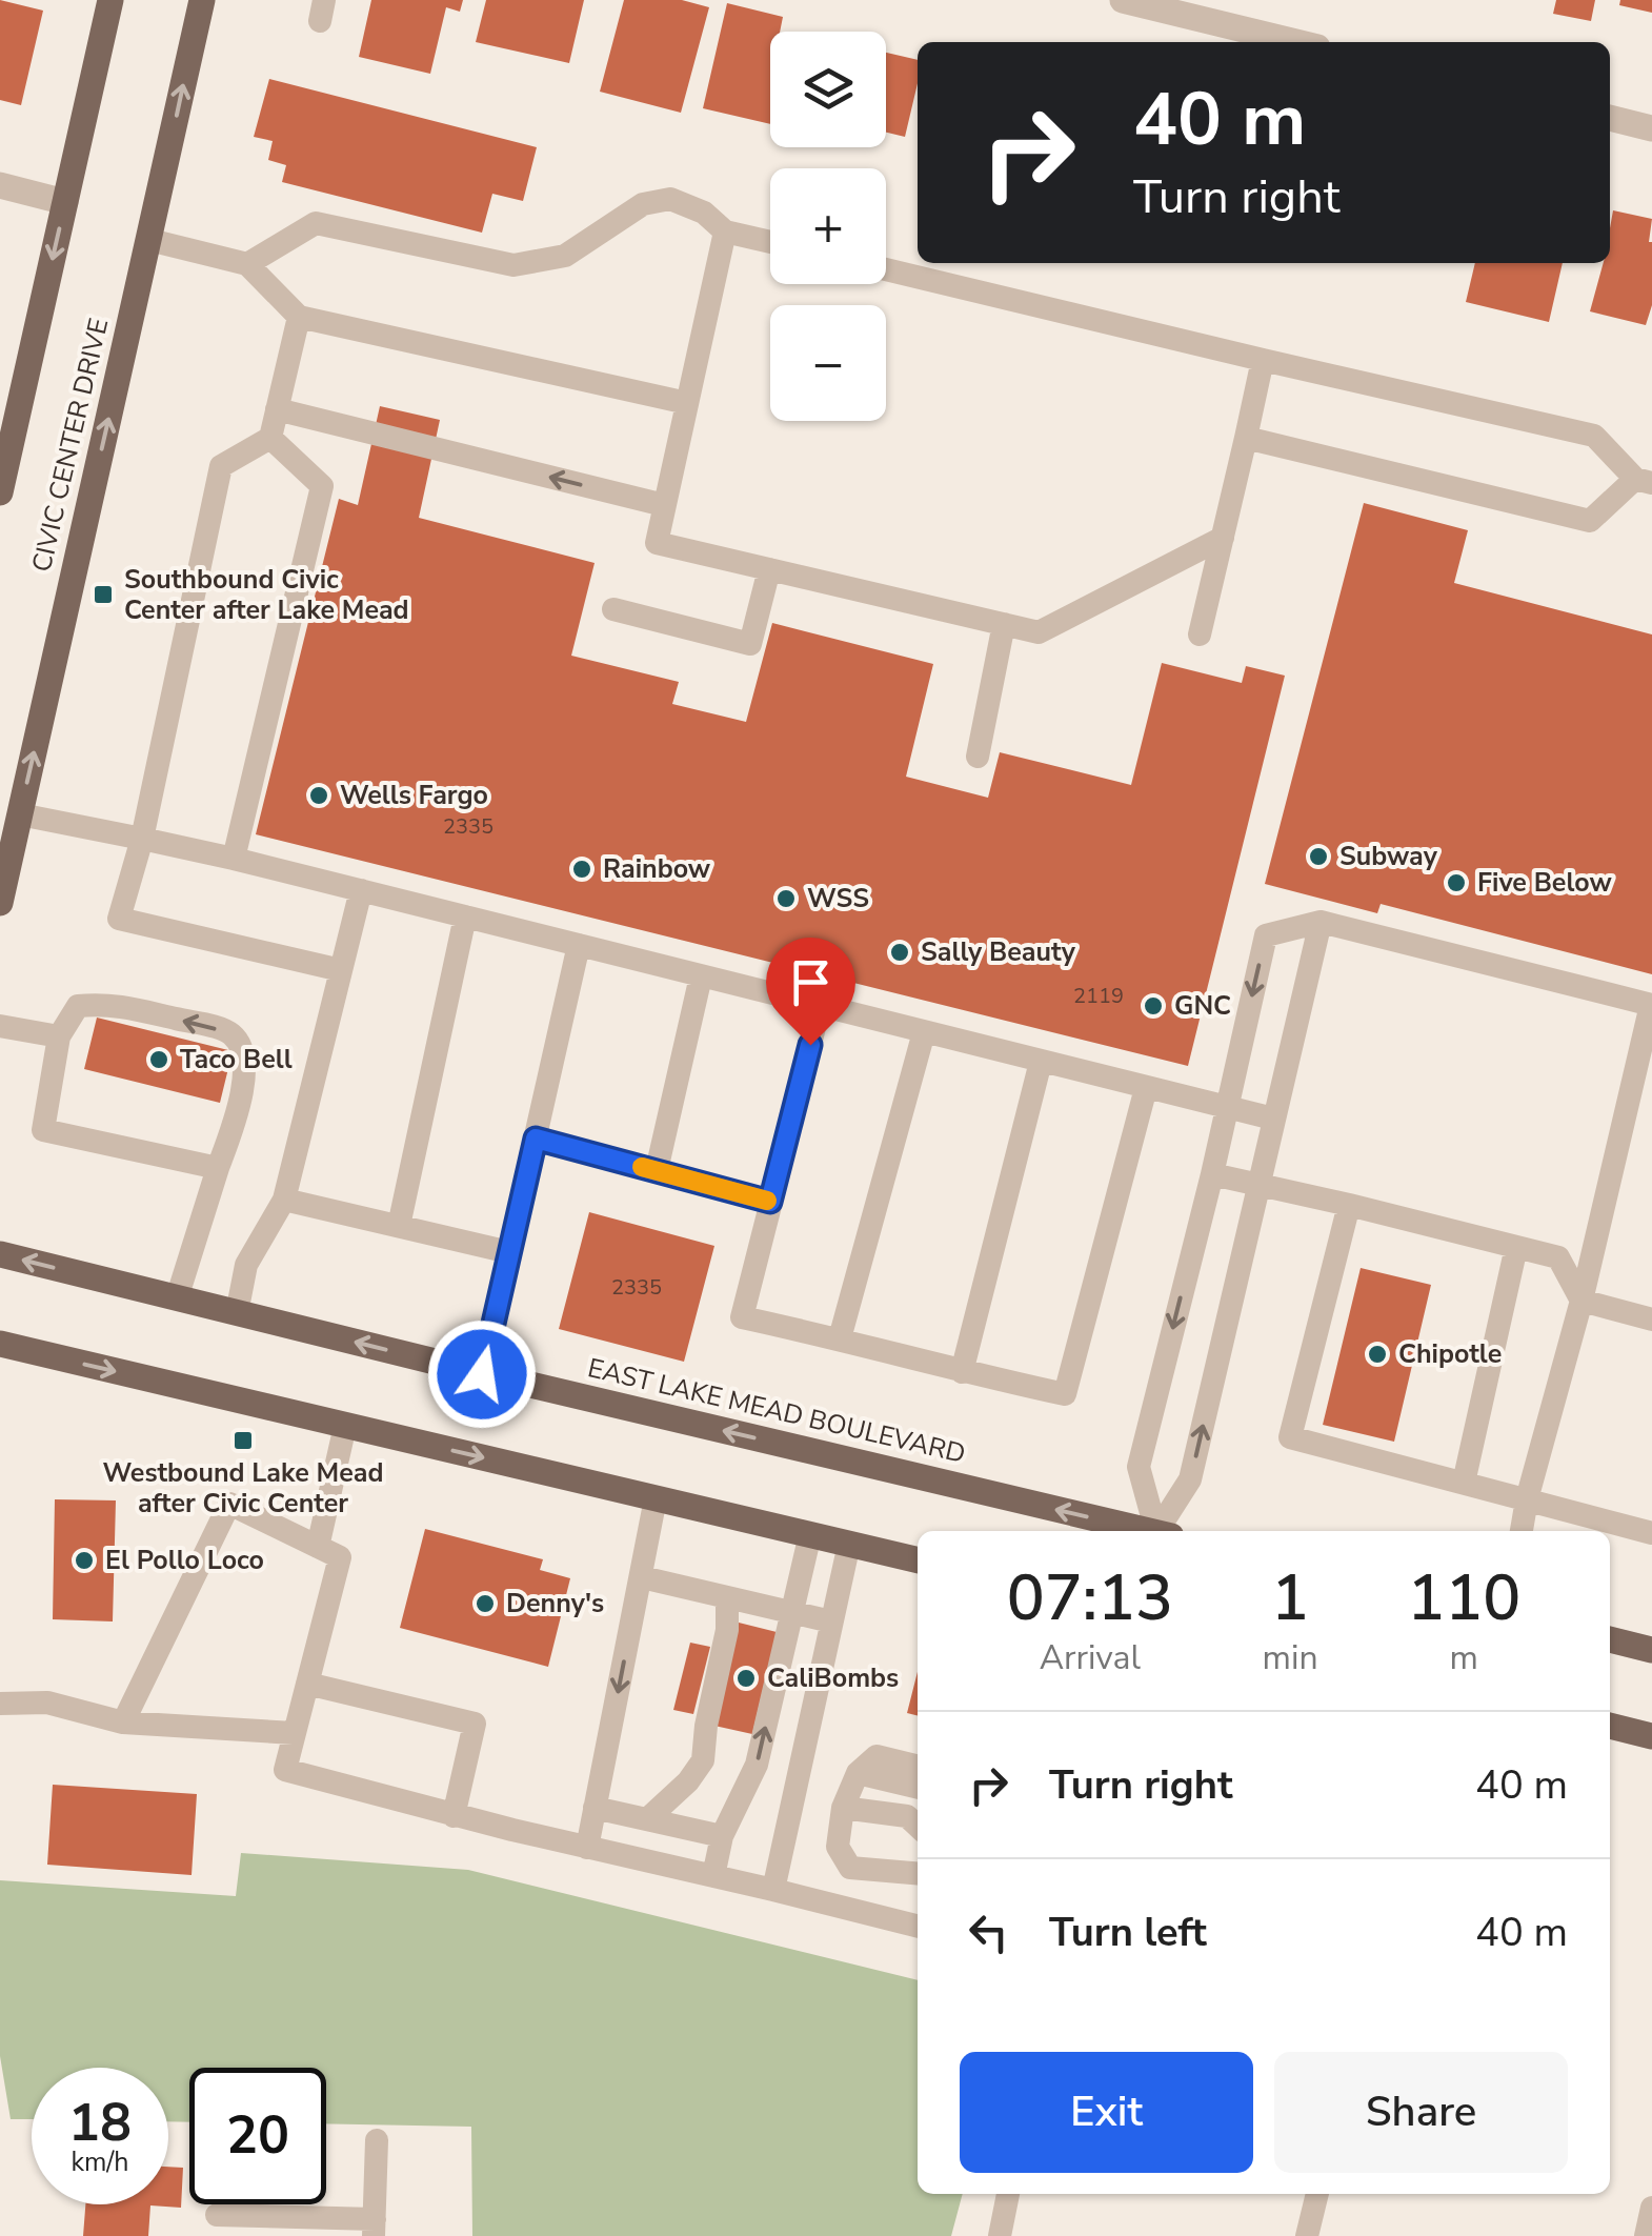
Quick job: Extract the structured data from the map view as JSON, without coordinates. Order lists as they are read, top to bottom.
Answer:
{
  "streets": {
    "main road": ["CIVIC CENTER DRIVE", "EAST LAKE MEAD BOULEVARD"]
  },
  "places": {
    "transit": ["Southbound Civic Center after Lake Mead", "Westbound Lake Mead after Civic Center"],
    "other": [
      "Wells Fargo",
      "Subway",
      "Rainbow",
      "Five Below",
      "WSS",
      "Sally Beauty",
      "GNC",
      "Taco Bell",
      "Chipotle",
      "El Pollo Loco",
      "Denny's",
      "CaliBombs"
    ]
  },
  "house_numbers": ["2335", "2119", "2335"],
  "page": {
    "map_buttons": ["+", "−"],
    "turn": ["40 m", "Turn right"],
    "eta": [
      "07:13",
      "Arrival",
      "1",
      "min",
      "110",
      "m"
    ],
    "list": [
      {
        "name": "Turn right",
        "value": "40 m"
      },
      {
        "name": "Turn left",
        "value": "40 m"
      }
    ],
    "buttons": ["Exit", "Share"],
    "speed": "18 km/h",
    "limit": "20"
  }
}
